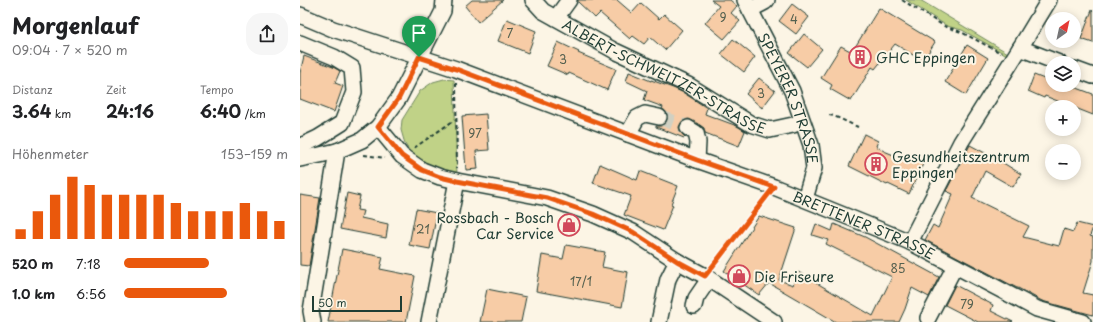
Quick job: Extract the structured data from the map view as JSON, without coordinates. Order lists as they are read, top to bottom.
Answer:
{
  "streets": {
    "street": ["ALBERT-SCHWEITZER-STRASSE", "SPEYERER STRASSE", "BRETTENER STRASSE"]
  },
  "crossings": [
    ["ALBERT-SCHWEITZER-STRASSE", "SPEYERER STRASSE"],
    ["SPEYERER STRASSE", "BRETTENER STRASSE"]
  ],
  "places": {
    "building": ["GHC Eppingen", "Gesundheitszentrum Eppingen"],
    "shop": ["Rossbach - Bosch Car Service", "Die Friseure"]
  },
  "house_numbers": [
    "9",
    "4",
    "7",
    "3",
    "3",
    "97",
    "21",
    "85",
    "17/1",
    "79"
  ],
  "scale_bar": "50 m",
  "north": "top right",
  "page": {
    "heading": ["Morgenlauf", "09:04 · 7 × 520 m"],
    "map_buttons": ["+", "−"],
    "stats": [
      ["Distanz", "3.64 km"],
      ["Zeit", "24:16"],
      ["Tempo", "6:40 /km"]
    ],
    "chart": ["Höhenmeter", "153–159 m"],
    "list": [
      {
        "name": "520 m",
        "note": "7:18"
      },
      {
        "name": "1.0 km",
        "note": "6:56"
      }
    ],
    "scale": "50 m"
  }
}
